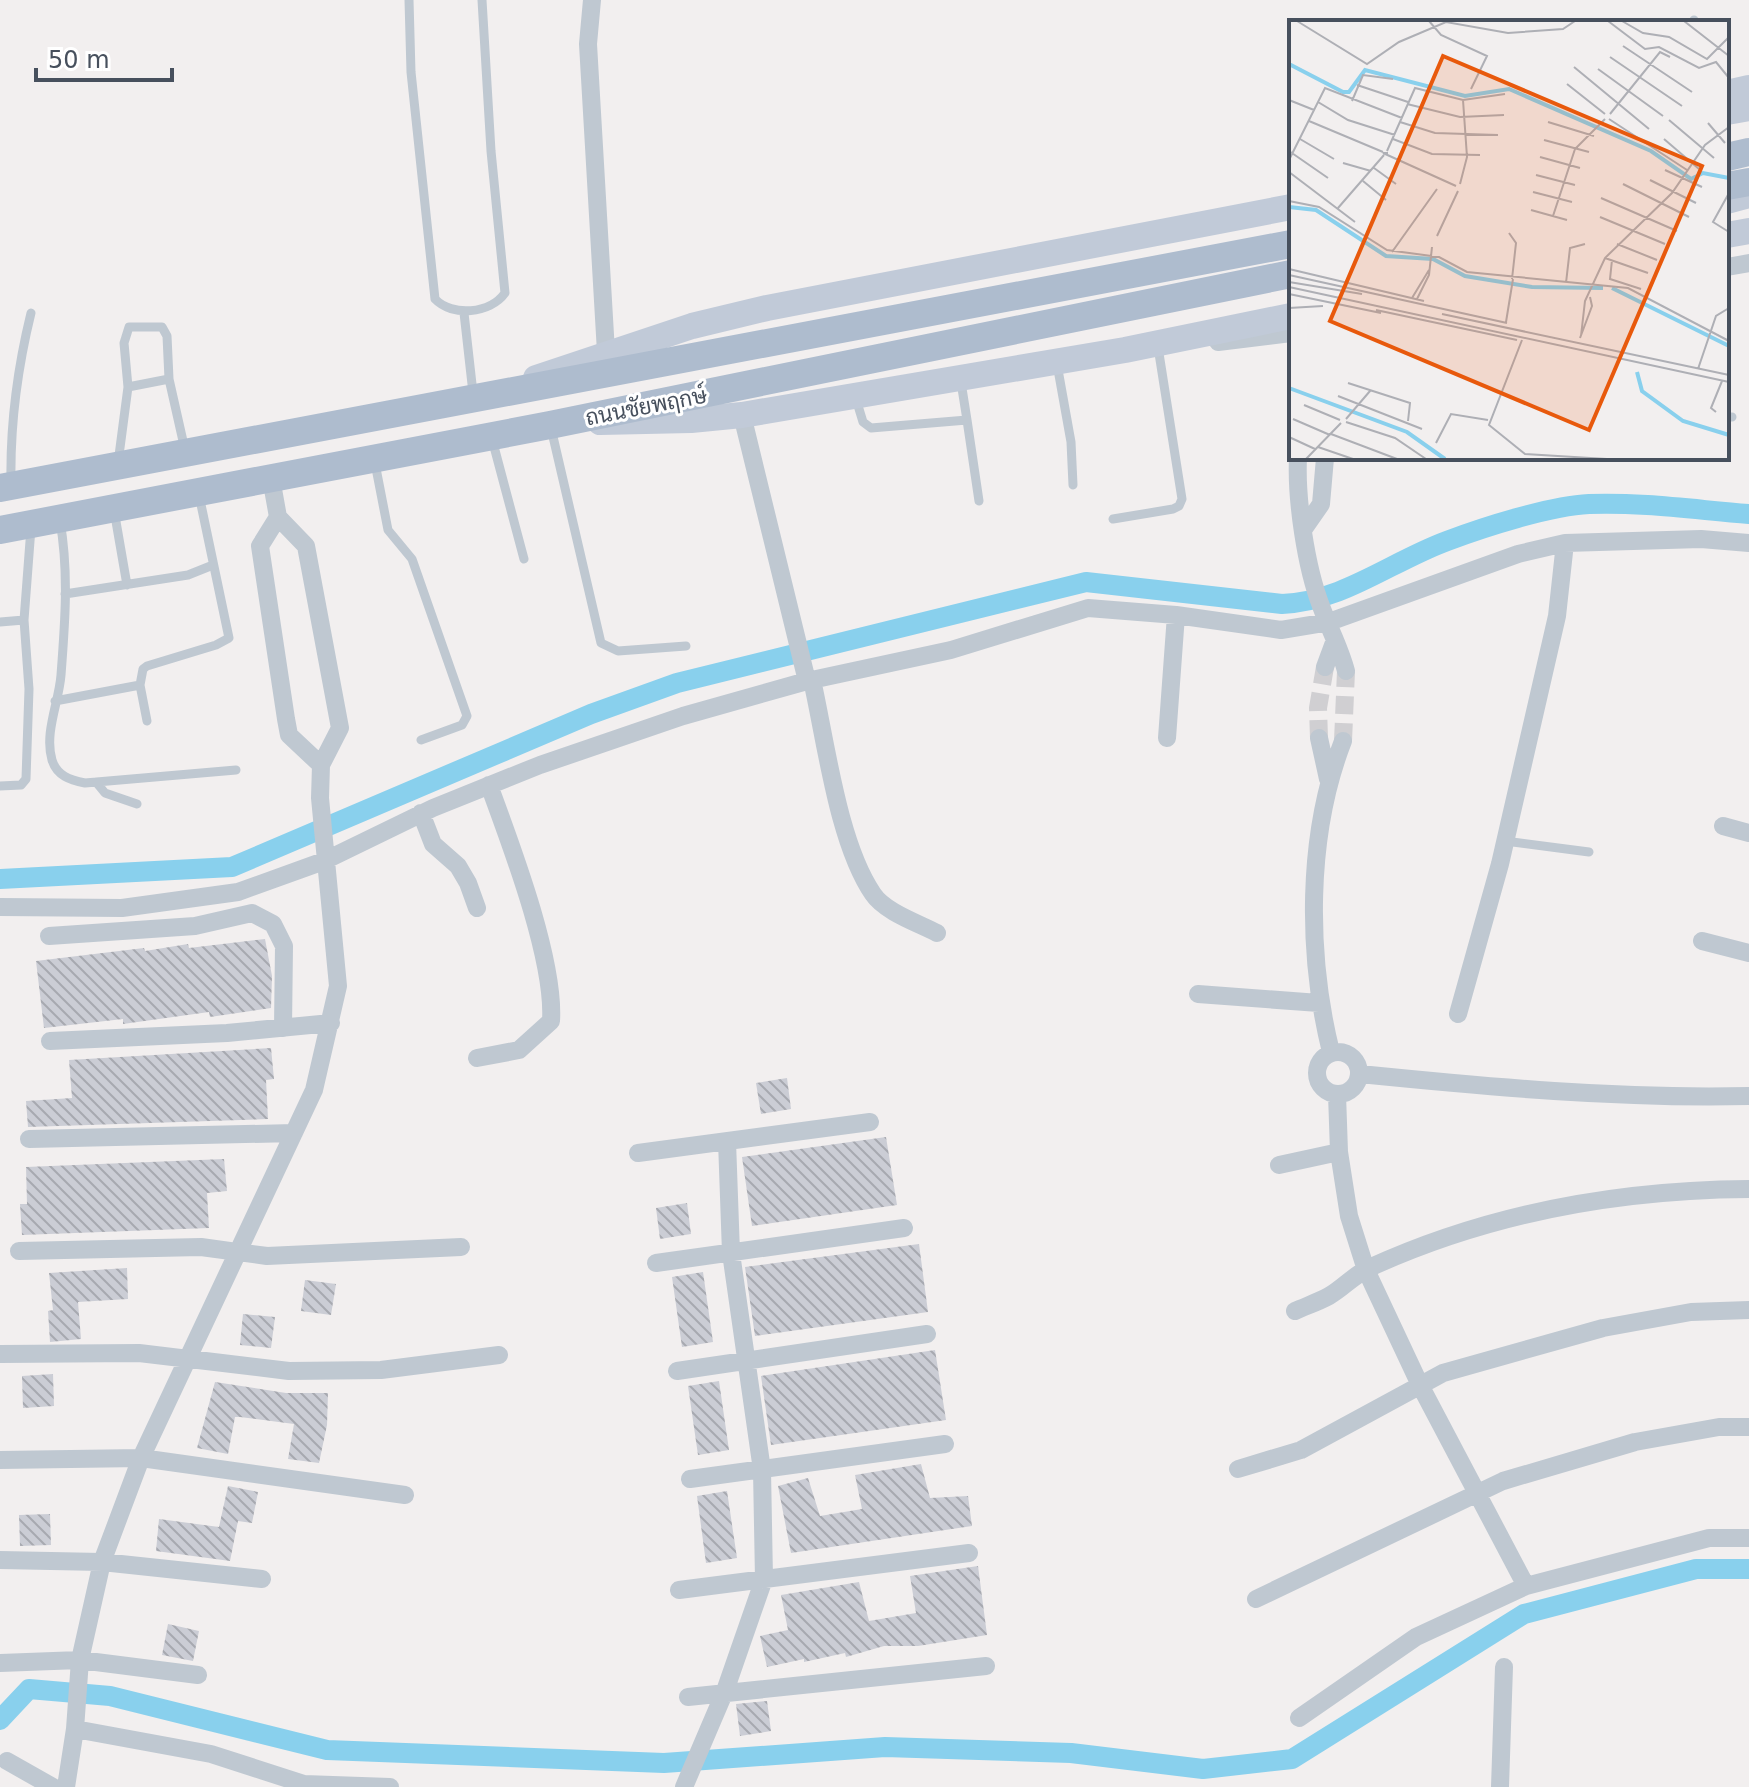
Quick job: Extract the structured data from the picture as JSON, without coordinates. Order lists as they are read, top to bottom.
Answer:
{
  "streets": {
    "main road": ["ถนนชัยพฤกษ์"]
  },
  "scale_bar": "50 m"
}
